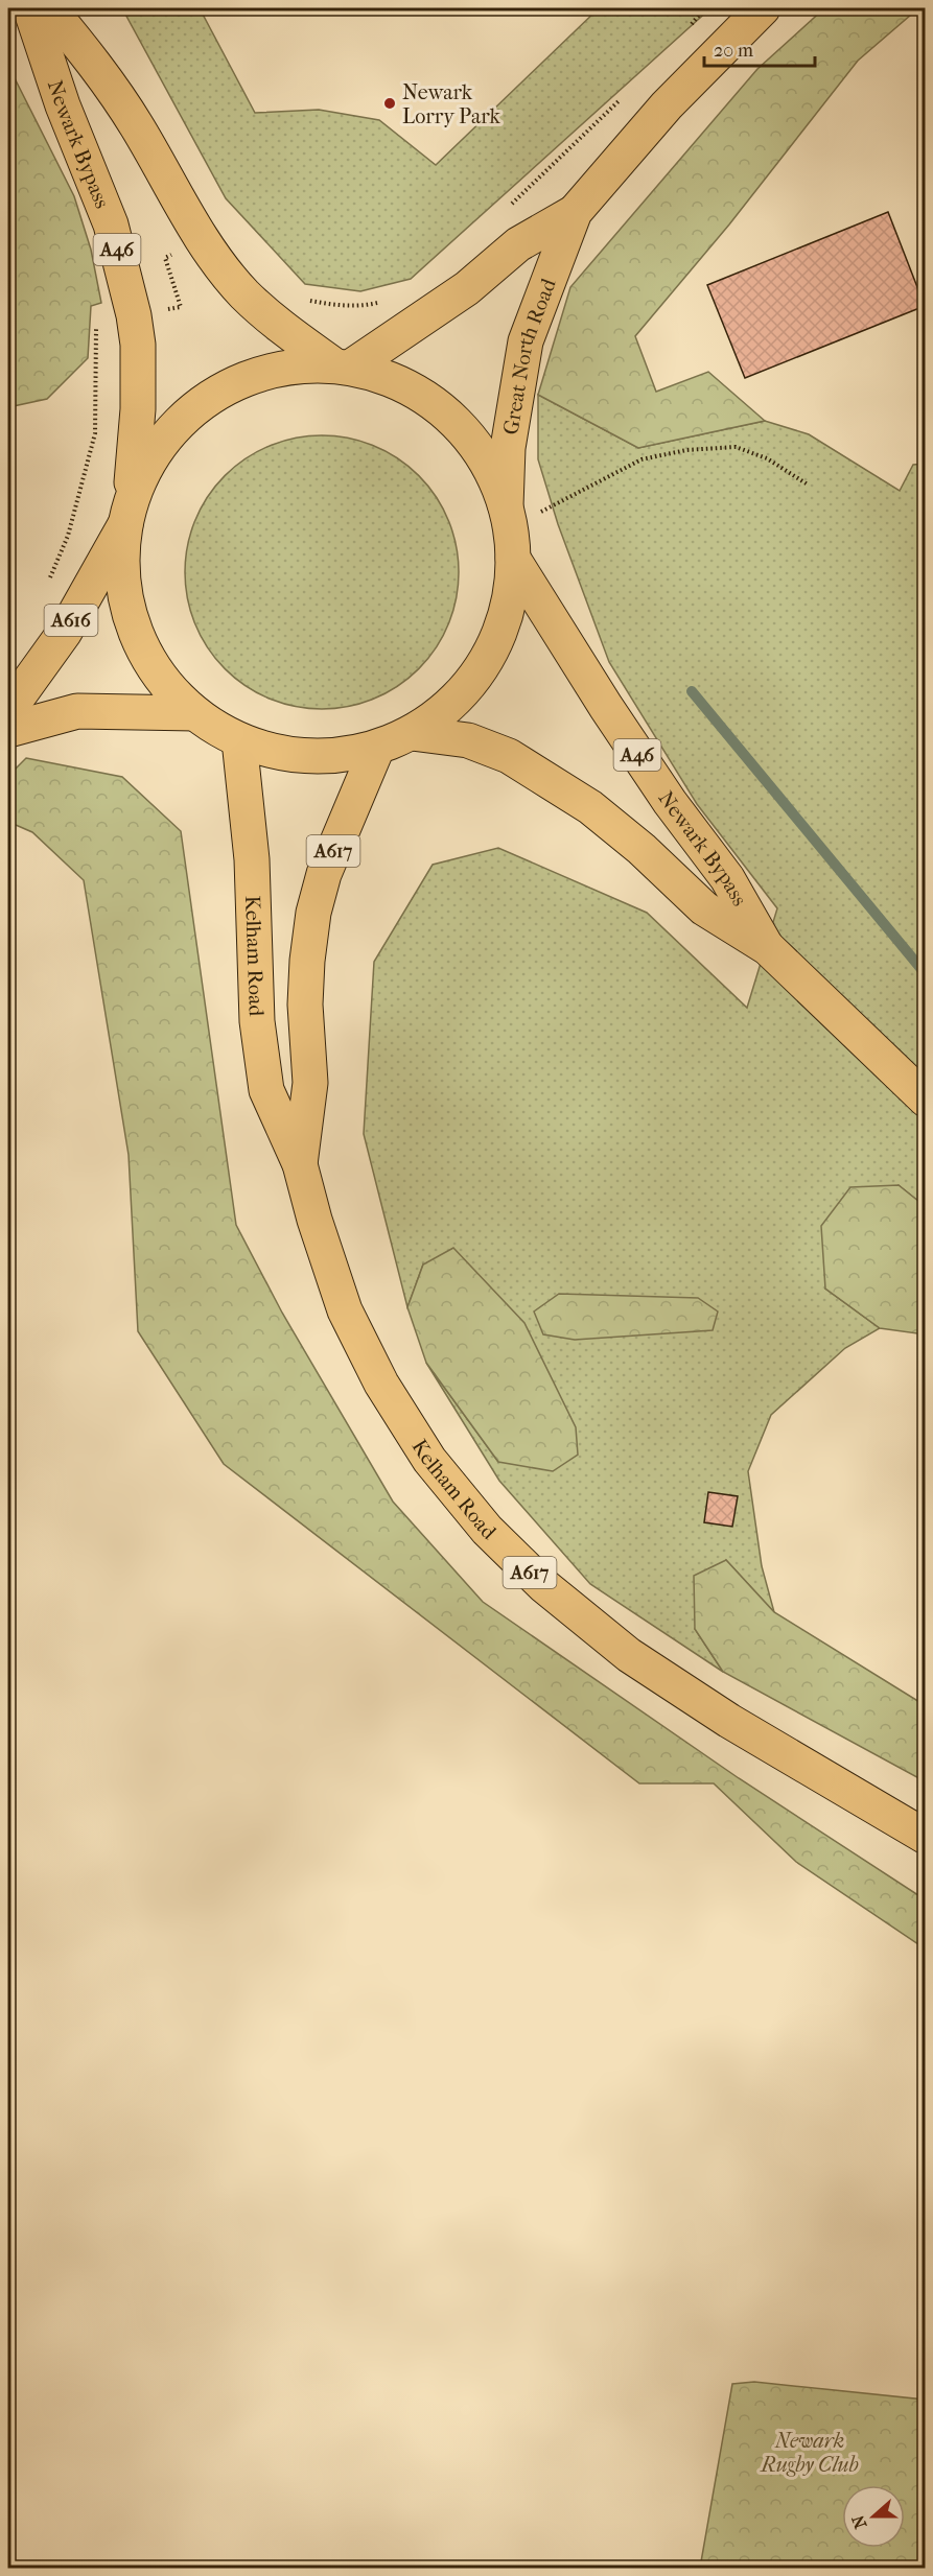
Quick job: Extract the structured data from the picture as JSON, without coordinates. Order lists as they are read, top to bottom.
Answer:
{
  "streets": {
    "main road": [
      "Newark Bypass",
      "A46",
      "Great North Road",
      "A616",
      "A617",
      "Kelham Road"
    ]
  },
  "crossings": [
    ["Newark Bypass", "Great North Road"],
    ["Newark Bypass", "A616"],
    ["Newark Bypass", "Kelham Road"],
    ["Great North Road", "Kelham Road"]
  ],
  "parks": ["Newark Rugby Club"],
  "places": ["Newark Lorry Park"],
  "scale_bar": "20 m",
  "north": "left"
}
